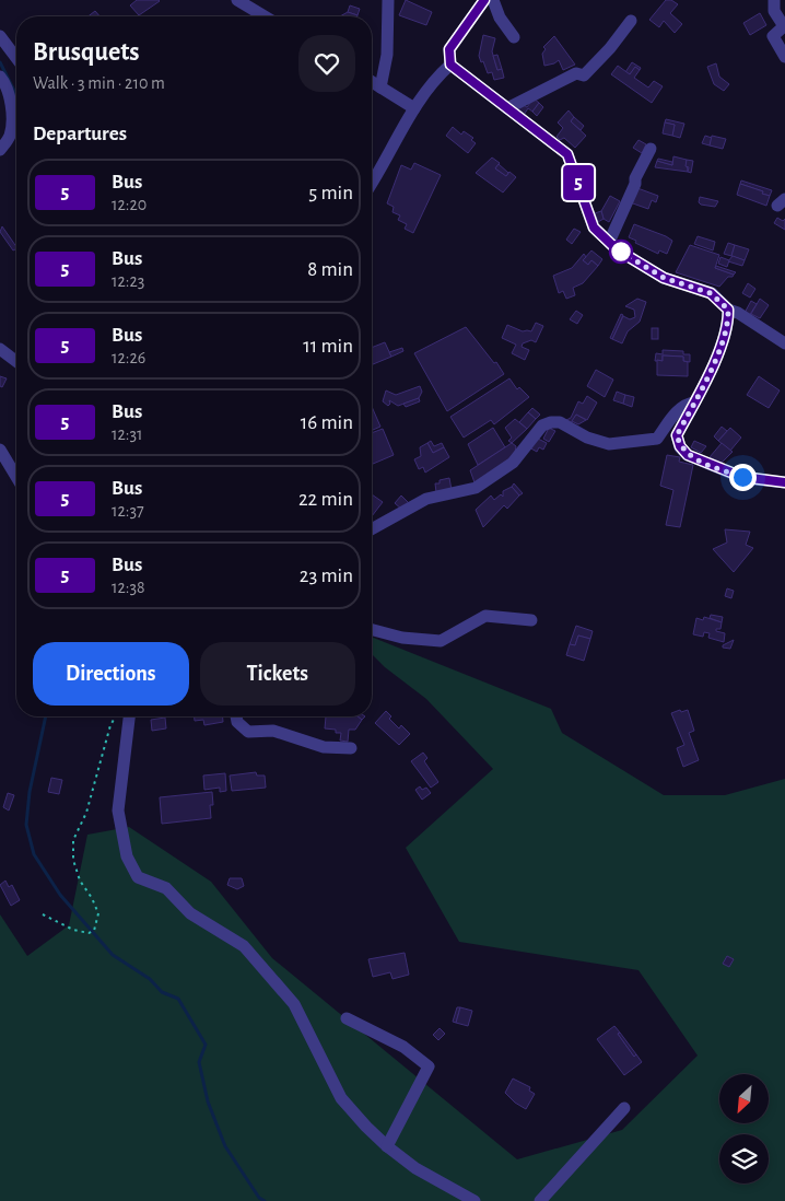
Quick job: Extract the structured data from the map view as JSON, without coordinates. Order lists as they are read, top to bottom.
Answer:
{
  "lines": ["bus line 5"],
  "north": "bottom left",
  "page": {
    "on_map": "5",
    "heading": [
      ["Brusquets", "Walk · 3 min · 210 m"],
      "Departures"
    ],
    "list": [
      {
        "mark": "5",
        "name": "Bus",
        "note": "12:20",
        "value": "5 min"
      },
      {
        "mark": "5",
        "name": "Bus",
        "note": "12:23",
        "value": "8 min"
      },
      {
        "mark": "5",
        "name": "Bus",
        "note": "12:26",
        "value": "11 min"
      },
      {
        "mark": "5",
        "name": "Bus",
        "note": "12:31",
        "value": "16 min"
      },
      {
        "mark": "5",
        "name": "Bus",
        "note": "12:37",
        "value": "22 min"
      },
      {
        "mark": "5",
        "name": "Bus",
        "note": "12:38",
        "value": "23 min"
      }
    ],
    "buttons": ["Directions", "Tickets"]
  }
}
